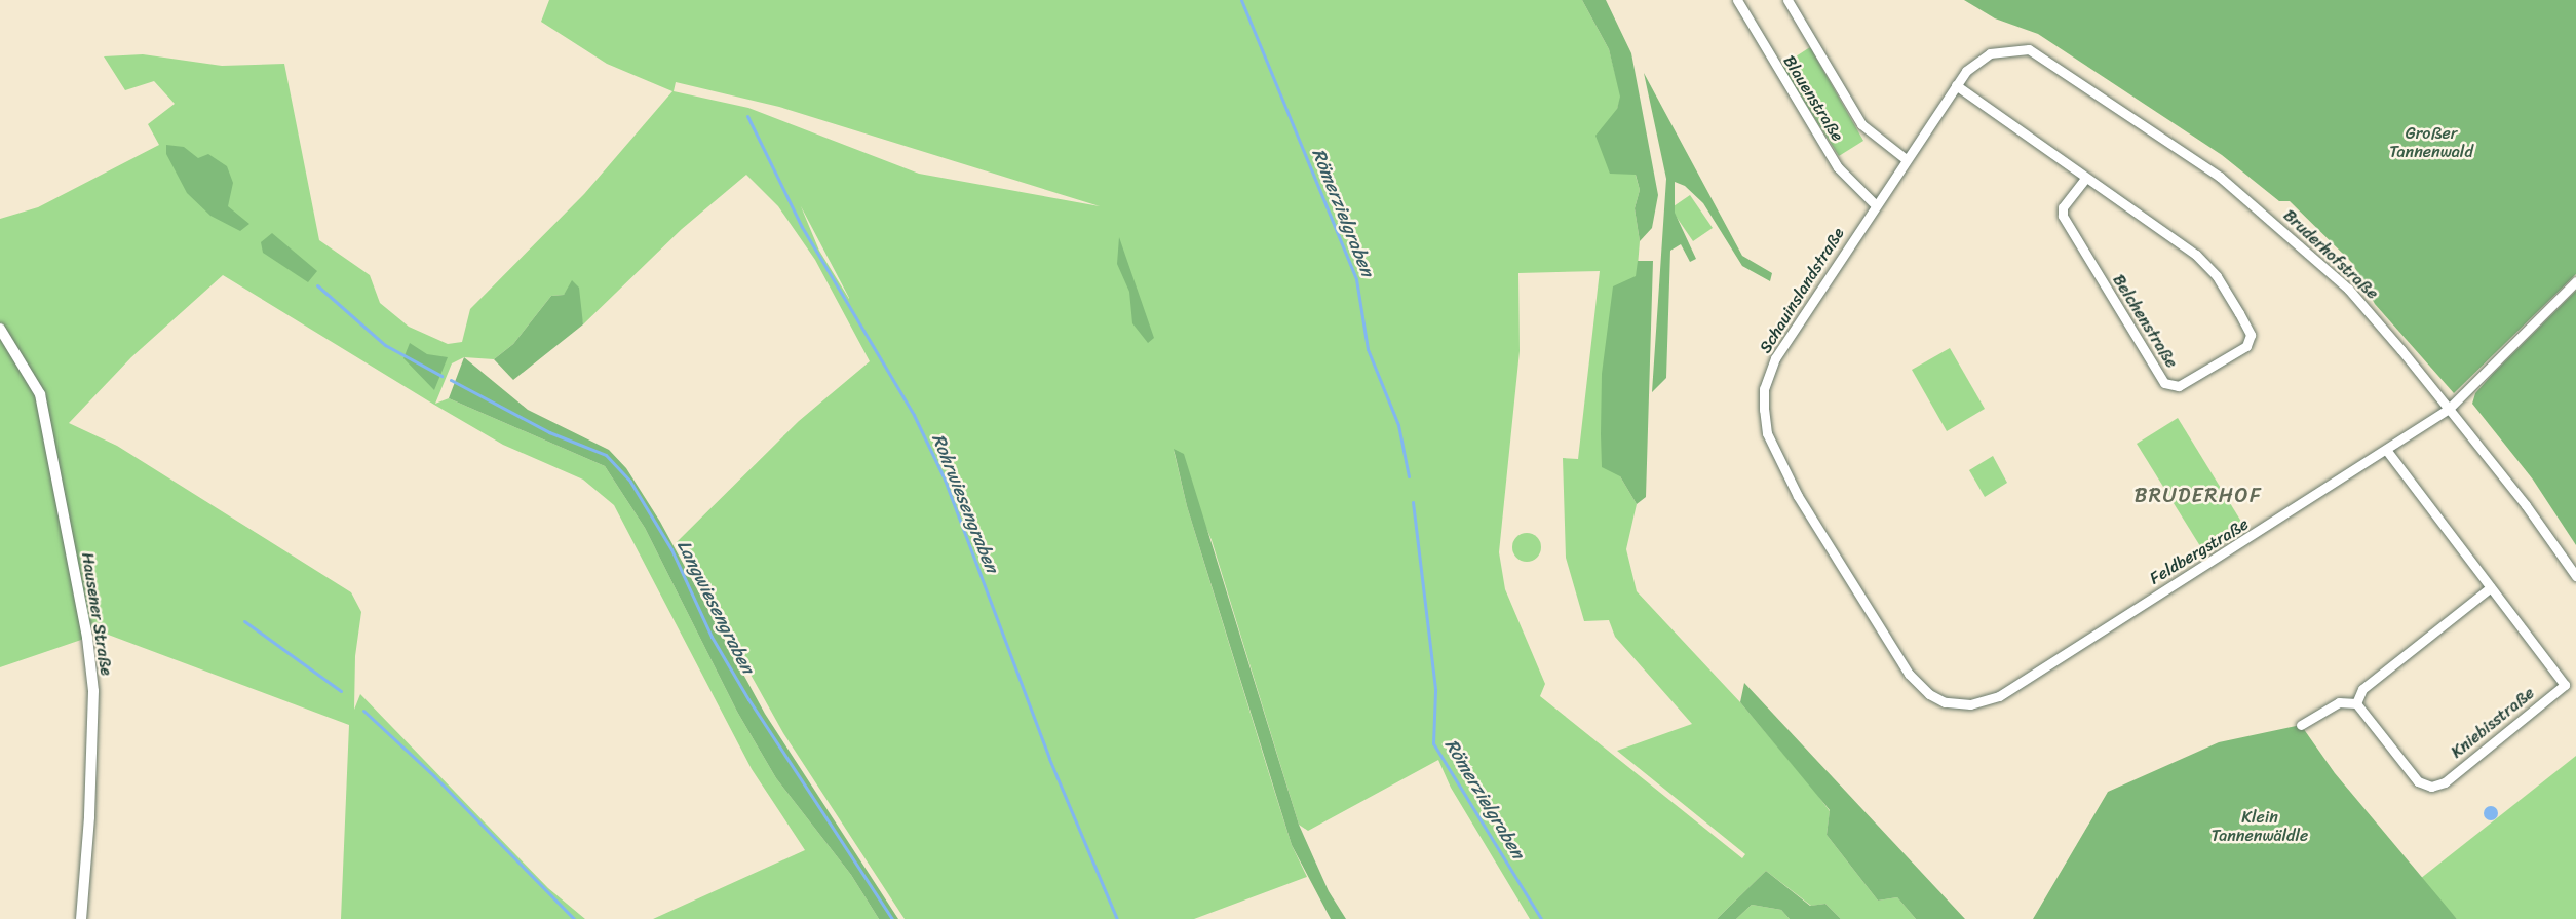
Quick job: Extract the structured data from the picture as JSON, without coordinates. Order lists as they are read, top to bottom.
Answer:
{
  "streets": {
    "street": [
      "Blauenstraße",
      "Bruderhofstraße",
      "Schauinslandstraße",
      "Belchenstraße",
      "Feldbergstraße",
      "Hausener Straße",
      "Kniebisstraße"
    ]
  },
  "crossings": [
    ["Blauenstraße", "Schauinslandstraße"],
    ["Bruderhofstraße", "Schauinslandstraße"],
    ["Bruderhofstraße", "Feldbergstraße"],
    ["Schauinslandstraße", "Belchenstraße"],
    ["Schauinslandstraße", "Feldbergstraße"],
    ["Feldbergstraße", "Kniebisstraße"]
  ],
  "districts": ["BRUDERHOF"],
  "water": ["Römerzielgraben", "Rohrwiesengraben", "Langwiesengraben"],
  "parks": ["Großer Tannenwald", "Klein Tannenwäldle"]
}
